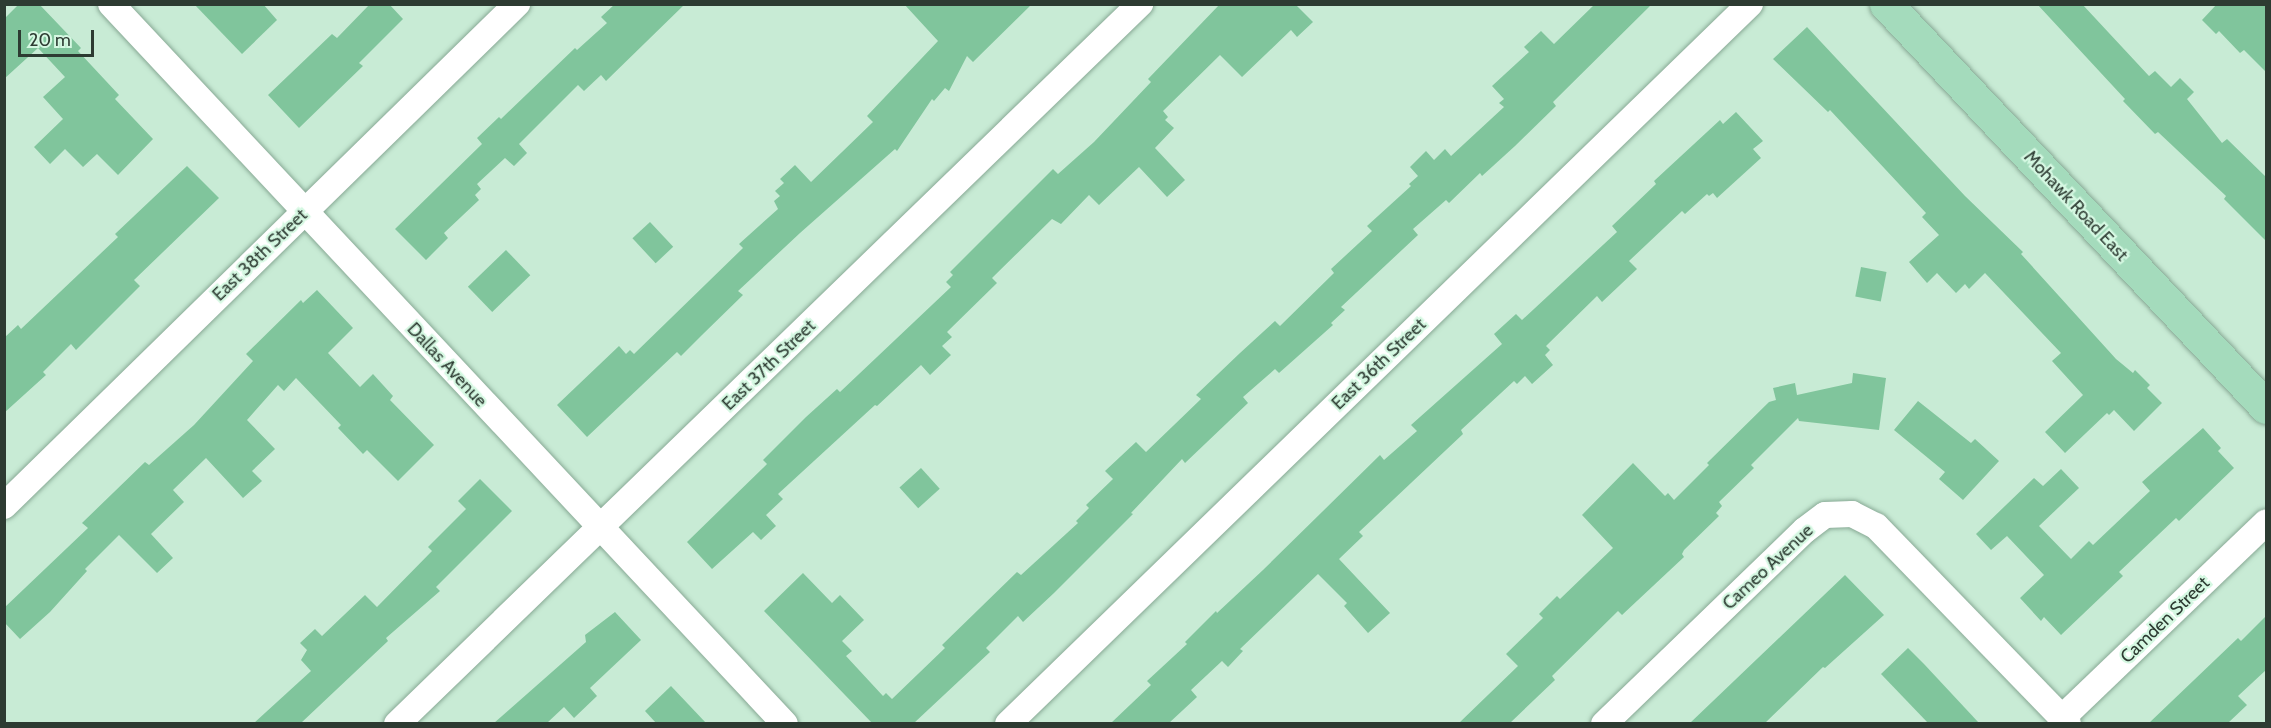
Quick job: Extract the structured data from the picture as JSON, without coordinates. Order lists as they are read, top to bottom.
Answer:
{
  "streets": {
    "main road": ["Mohawk Road East"],
    "street": [
      "East 38th Street",
      "East 36th Street",
      "Dallas Avenue",
      "East 37th Street",
      "Cameo Avenue",
      "Camden Street"
    ]
  },
  "crossings": [
    ["East 38th Street", "Dallas Avenue"],
    ["Dallas Avenue", "East 37th Street"],
    ["Cameo Avenue", "Camden Street"]
  ],
  "scale_bar": "20 m"
}
